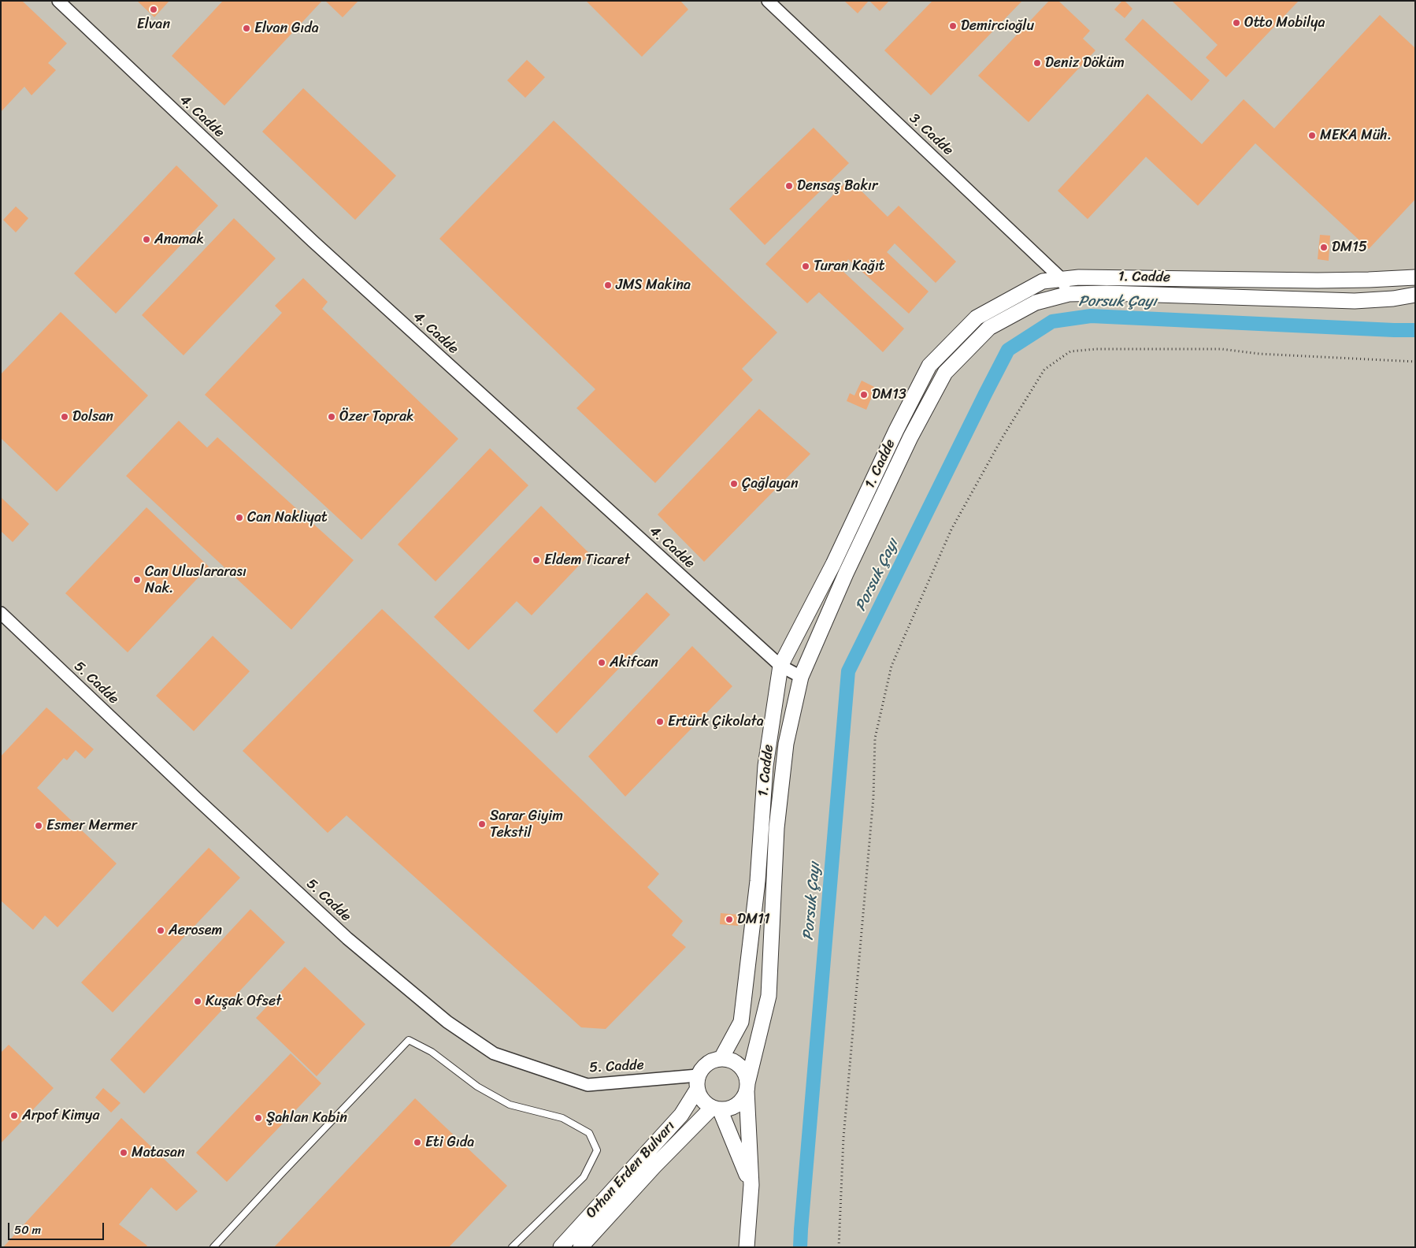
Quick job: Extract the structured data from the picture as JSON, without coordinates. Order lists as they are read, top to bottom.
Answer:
{
  "streets": {
    "street": [
      "4. Cadde",
      "3. Cadde",
      "1. Cadde",
      "5. Cadde",
      "Orhan Erden Bulvarı"
    ]
  },
  "crossings": [
    ["4. Cadde", "1. Cadde"],
    ["3. Cadde", "1. Cadde"],
    ["1. Cadde", "5. Cadde"],
    ["1. Cadde", "Orhan Erden Bulvarı"],
    ["5. Cadde", "Orhan Erden Bulvarı"]
  ],
  "water": ["Porsuk Çayı"],
  "places": [
    "Elvan",
    "Otto Mobilya",
    "Demircioğlu",
    "Elvan Gıda",
    "Deniz Döküm",
    "MEKA Müh.",
    "Densaş Bakır",
    "Anamak",
    "DM15",
    "Turan Kağıt",
    "JMS Makina",
    "DM13",
    "Dolsan",
    "Özer Toprak",
    "Çağlayan",
    "Can Nakliyat",
    "Eldem Ticaret",
    "Can Uluslararası Nak.",
    "Akifcan",
    "Ertürk Çikolata",
    "Sarar Giyim Tekstil",
    "Esmer Mermer",
    "DM11",
    "Aerosem",
    "Kuşak Ofset",
    "Arpof Kimya",
    "Şahlan Kabin",
    "Eti Gıda",
    "Matasan"
  ],
  "scale_bar": "50 m"
}
